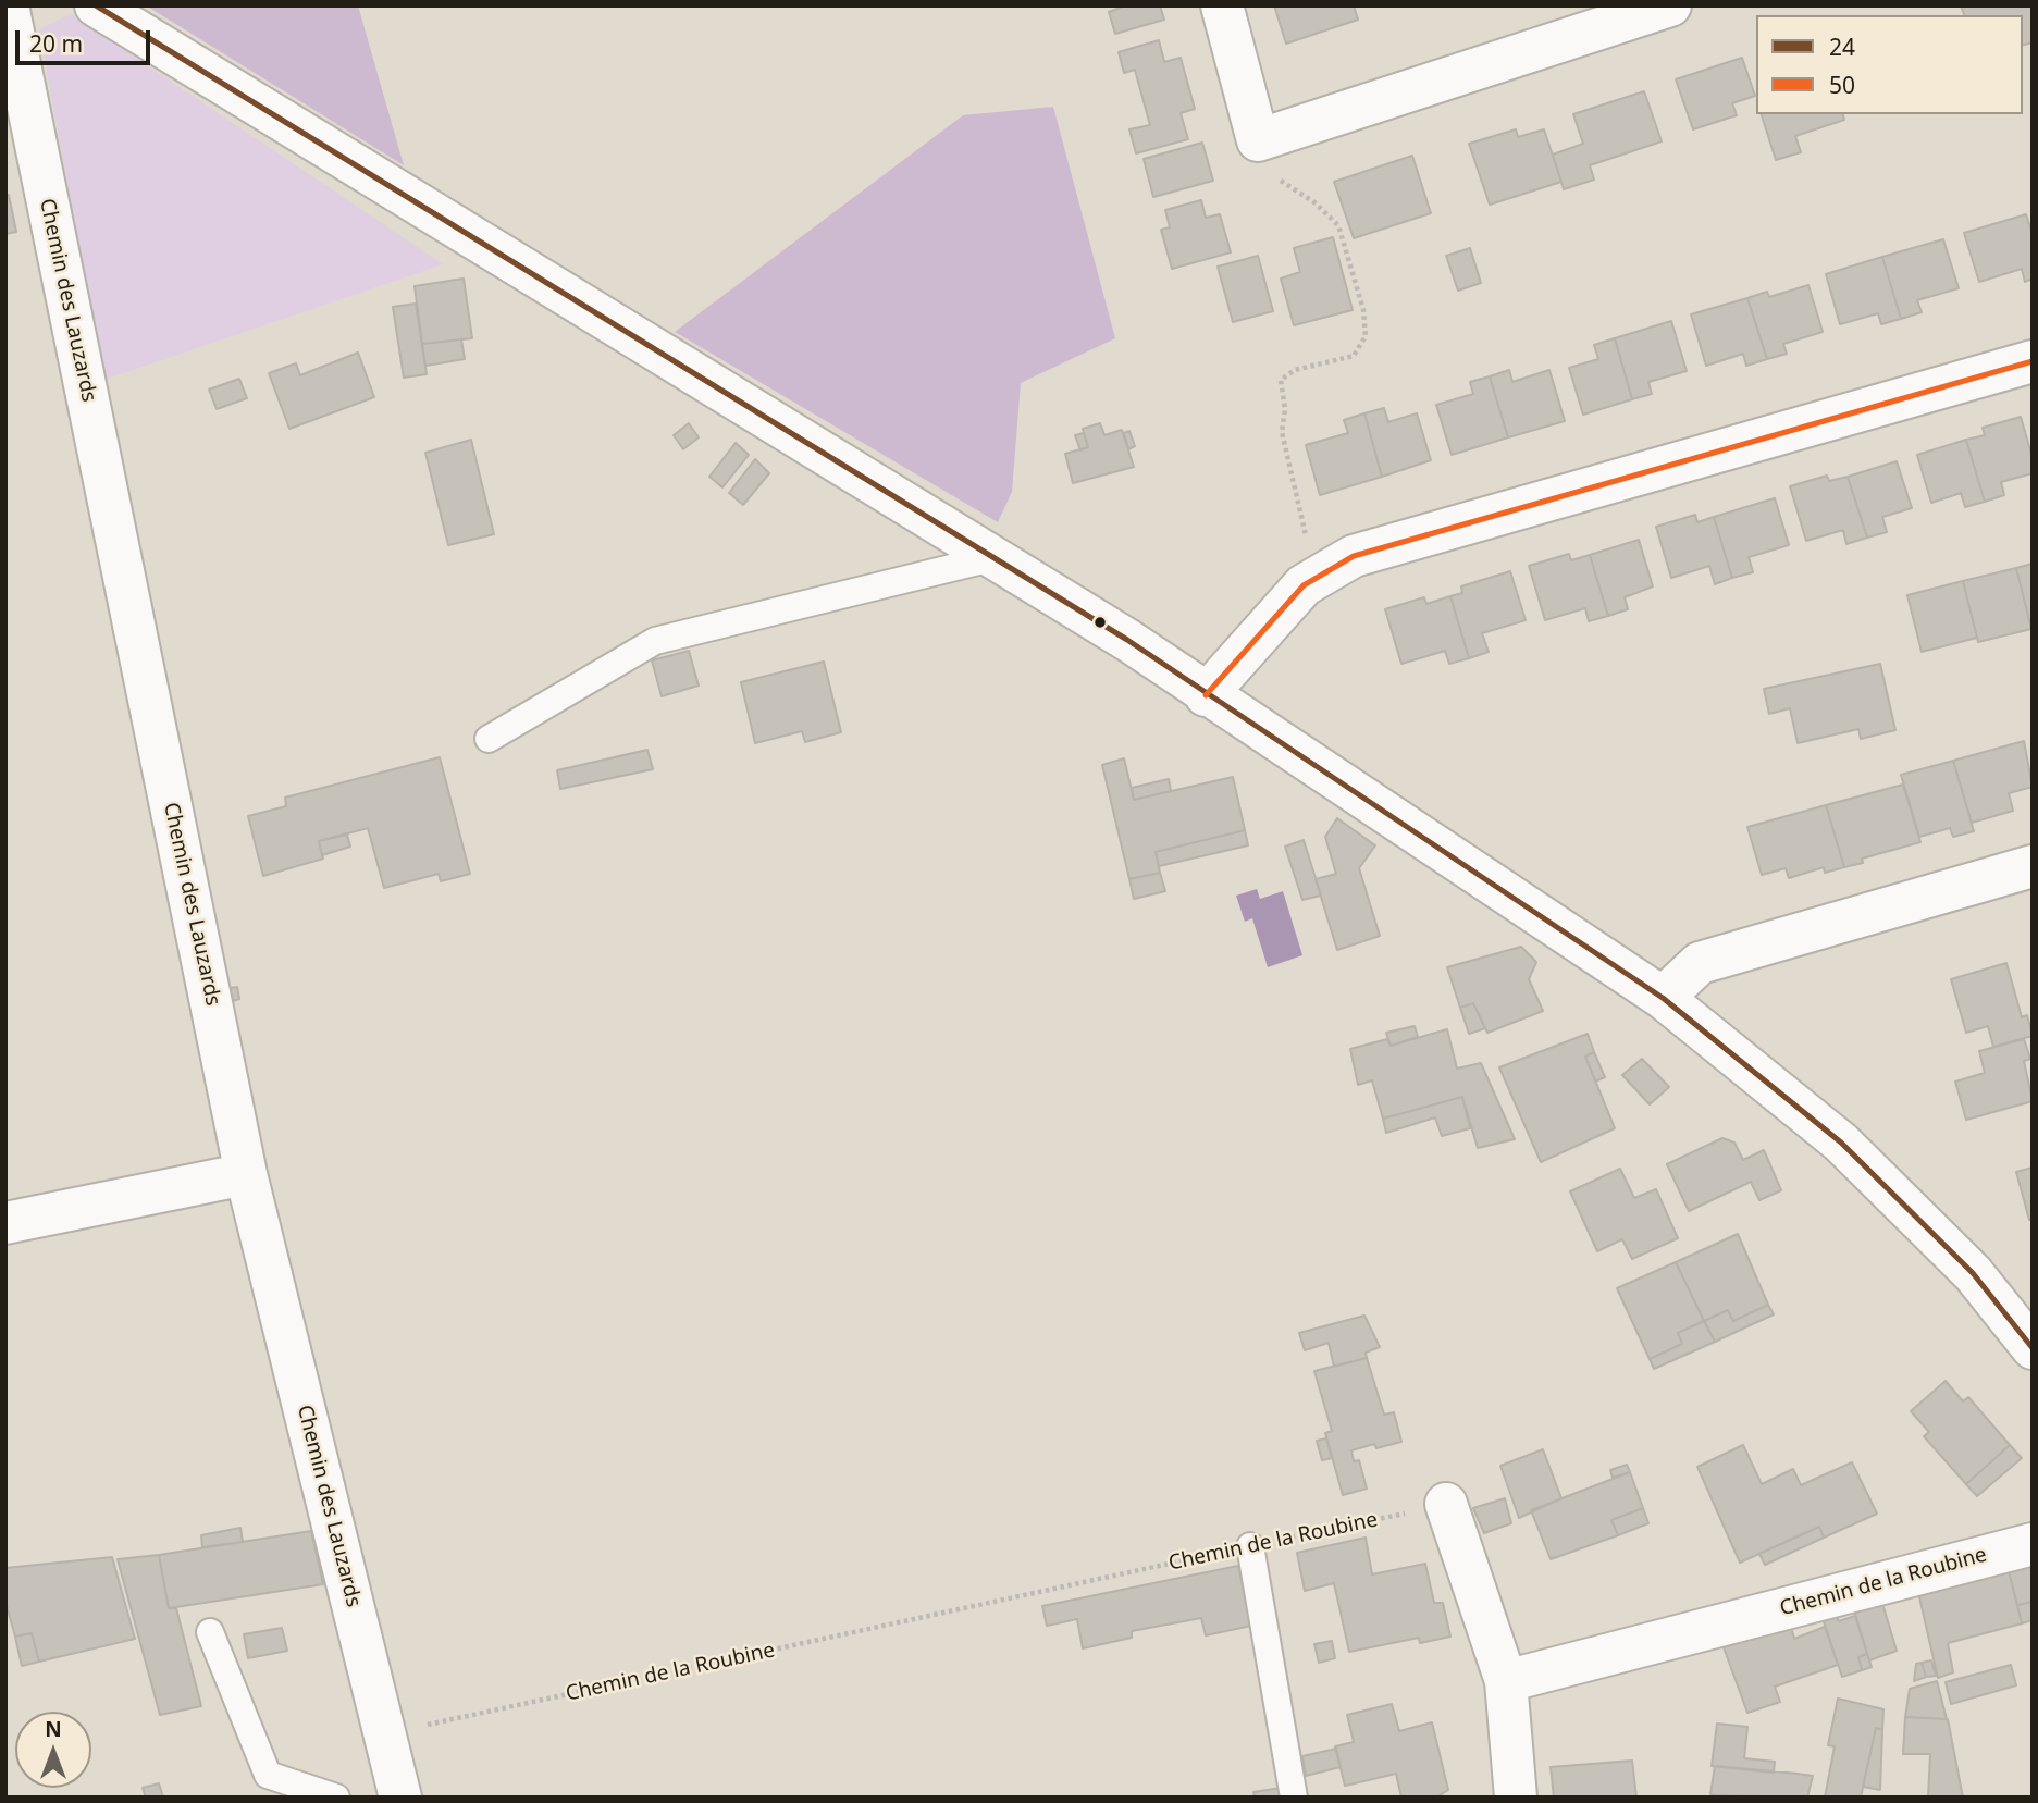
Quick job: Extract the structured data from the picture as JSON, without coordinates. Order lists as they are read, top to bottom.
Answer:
{
  "streets": {
    "street": ["Chemin des Lauzards", "Chemin de la Roubine"]
  },
  "crossings": [
    ["Chemin des Lauzards", "Chemin de la Roubine"]
  ],
  "lines": ["transit line 24", "transit line 50"],
  "legend": ["24", "50"],
  "scale_bar": "20 m",
  "north": "top"
}
